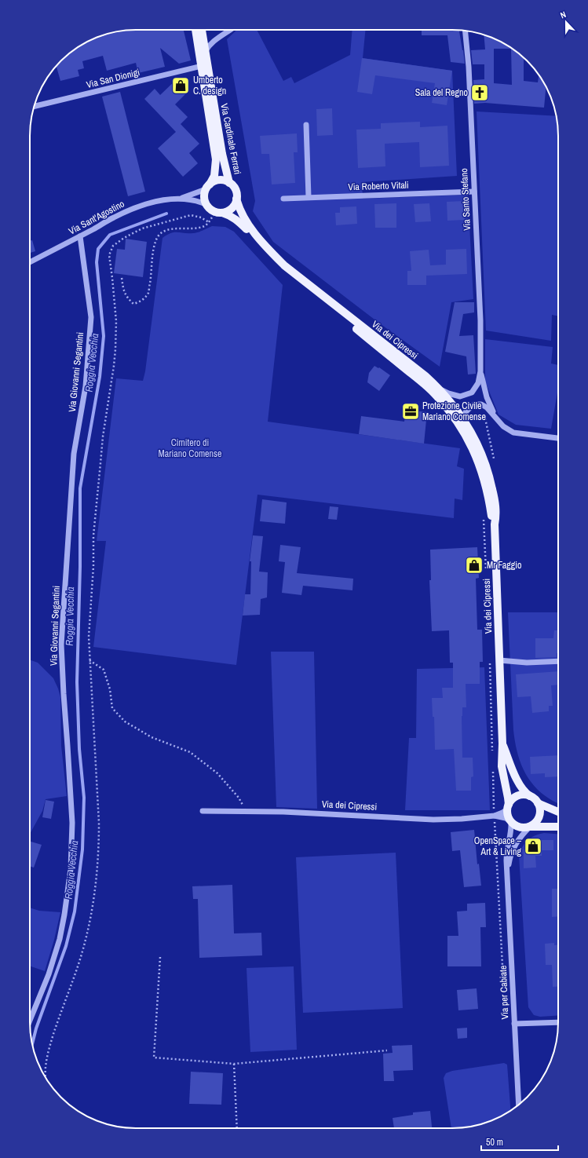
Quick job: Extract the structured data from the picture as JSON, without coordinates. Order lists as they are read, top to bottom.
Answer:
{
  "streets": {
    "main road": ["Via Cardinale Ferrari", "Via dei Cipressi"],
    "street": [
      "Via San Dionigi",
      "Via Roberto Vitali",
      "Via Santo Stefano",
      "Via Sant'Agostino",
      "Via Giovanni Segantini",
      "Via per Cabiate"
    ]
  },
  "crossings": [
    ["Via San Dionigi", "Via Cardinale Ferrari"],
    ["Via Cardinale Ferrari", "Via dei Cipressi"],
    ["Via Roberto Vitali", "Via Santo Stefano"],
    ["Via Santo Stefano", "Via dei Cipressi"],
    ["Via Sant'Agostino", "Via Giovanni Segantini"]
  ],
  "water": ["Roggia Vecchia"],
  "parks": ["Cimitero di Mariano Comense"],
  "places": {
    "shop": ["Umberto C. design", "Mr Faggio", "OpenSpace – Art & Living"],
    "church": ["Sala del Regno"],
    "office": ["Protezione Civile Mariano Comense"]
  },
  "scale_bar": "50 m",
  "north": "top"
}
